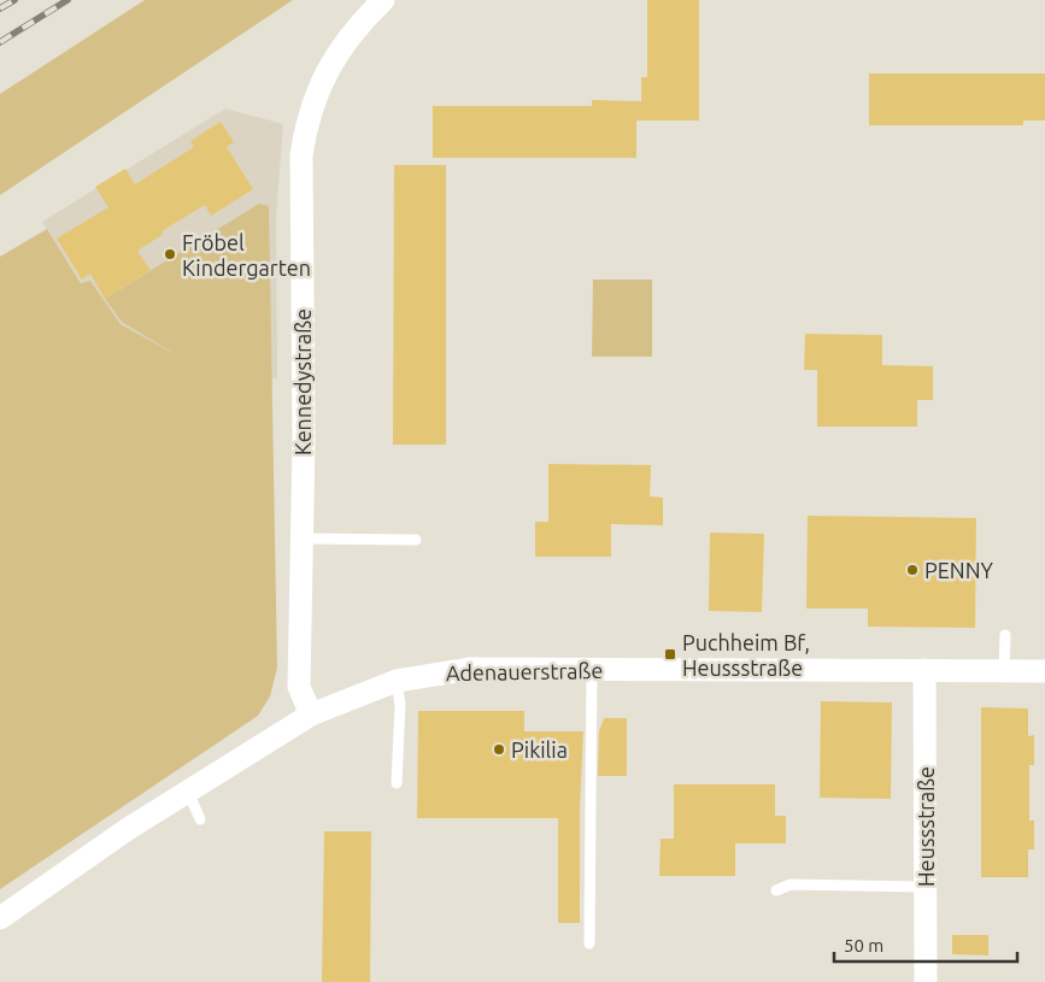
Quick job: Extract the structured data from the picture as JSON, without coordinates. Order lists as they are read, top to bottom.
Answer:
{
  "streets": {
    "street": ["Kennedystraße", "Adenauerstraße", "Heussstraße"]
  },
  "crossings": [
    ["Kennedystraße", "Adenauerstraße"],
    ["Adenauerstraße", "Heussstraße"]
  ],
  "places": {
    "other": ["Fröbel Kindergarten", "PENNY", "Pikilia"],
    "transit": ["Puchheim Bf, Heussstraße"]
  },
  "scale_bar": "50 m"
}
